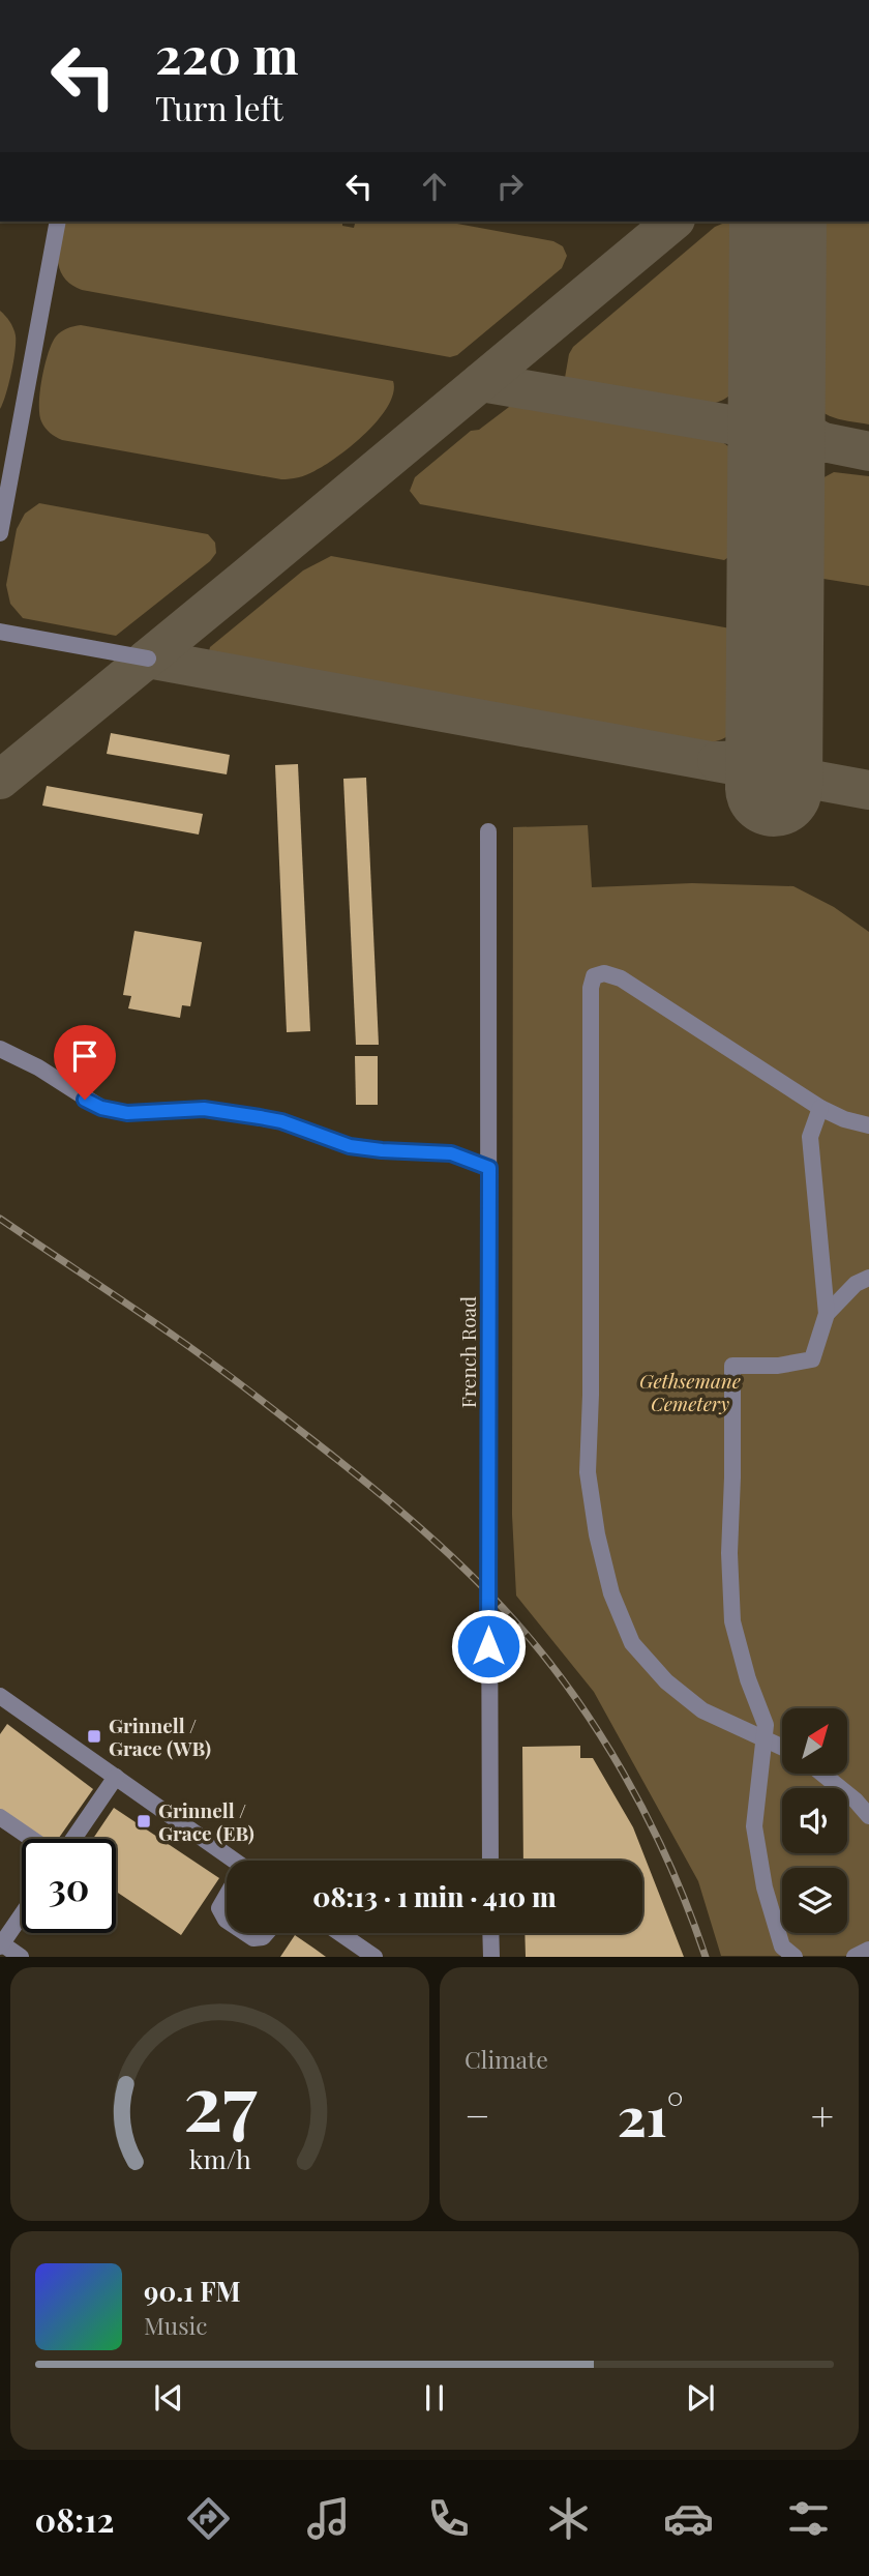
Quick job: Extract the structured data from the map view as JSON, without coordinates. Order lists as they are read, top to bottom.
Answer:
{
  "streets": {
    "street": ["French Road"]
  },
  "parks": ["Gethsemane Cemetery"],
  "places": {
    "transit": ["Grinnell / Grace (WB)", "Grinnell / Grace (EB)"]
  },
  "north": "top right",
  "page": {
    "turn": ["220 m", "Turn left"],
    "limit": "30",
    "trip": "08:13 · 1 min · 410 m",
    "tile": "Climate",
    "heat": ["−", "21°", "+"],
    "song": ["90.1 FM", "Music"],
    "tabs": "08:12",
    "gauge": ["27", "km/h"]
  }
}
